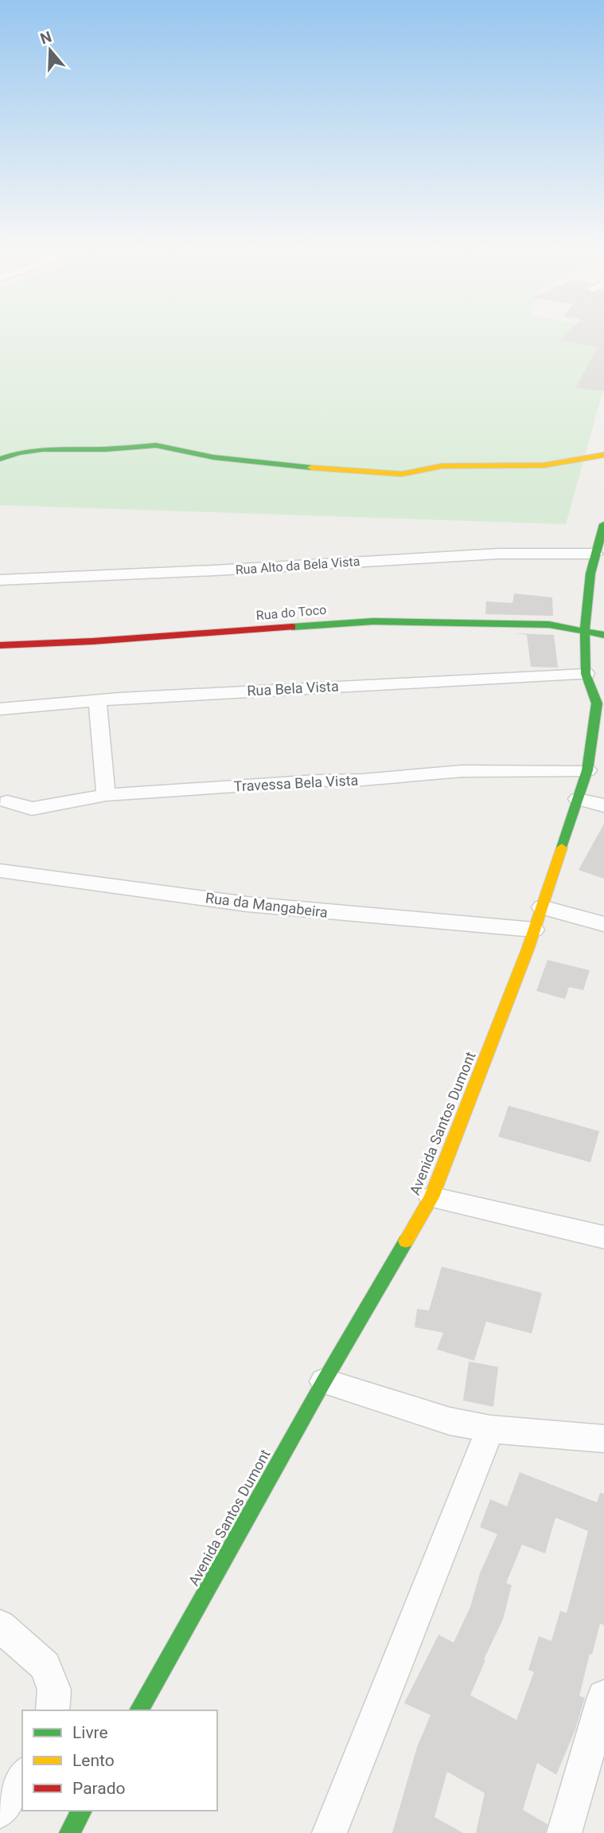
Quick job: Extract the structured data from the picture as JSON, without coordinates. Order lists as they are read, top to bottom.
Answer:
{
  "streets": {
    "street": [
      "Rua Alto da Bela Vista",
      "Rua do Toco",
      "Rua Bela Vista",
      "Travessa Bela Vista",
      "Rua da Mangabeira",
      "Avenida Santos Dumont"
    ]
  },
  "crossings": [
    ["Rua Alto da Bela Vista", "Avenida Santos Dumont"],
    ["Rua do Toco", "Avenida Santos Dumont"],
    ["Rua Bela Vista", "Avenida Santos Dumont"],
    ["Travessa Bela Vista", "Avenida Santos Dumont"],
    ["Rua da Mangabeira", "Avenida Santos Dumont"]
  ],
  "legend": ["Livre", "Lento", "Parado"],
  "north": "top"
}
